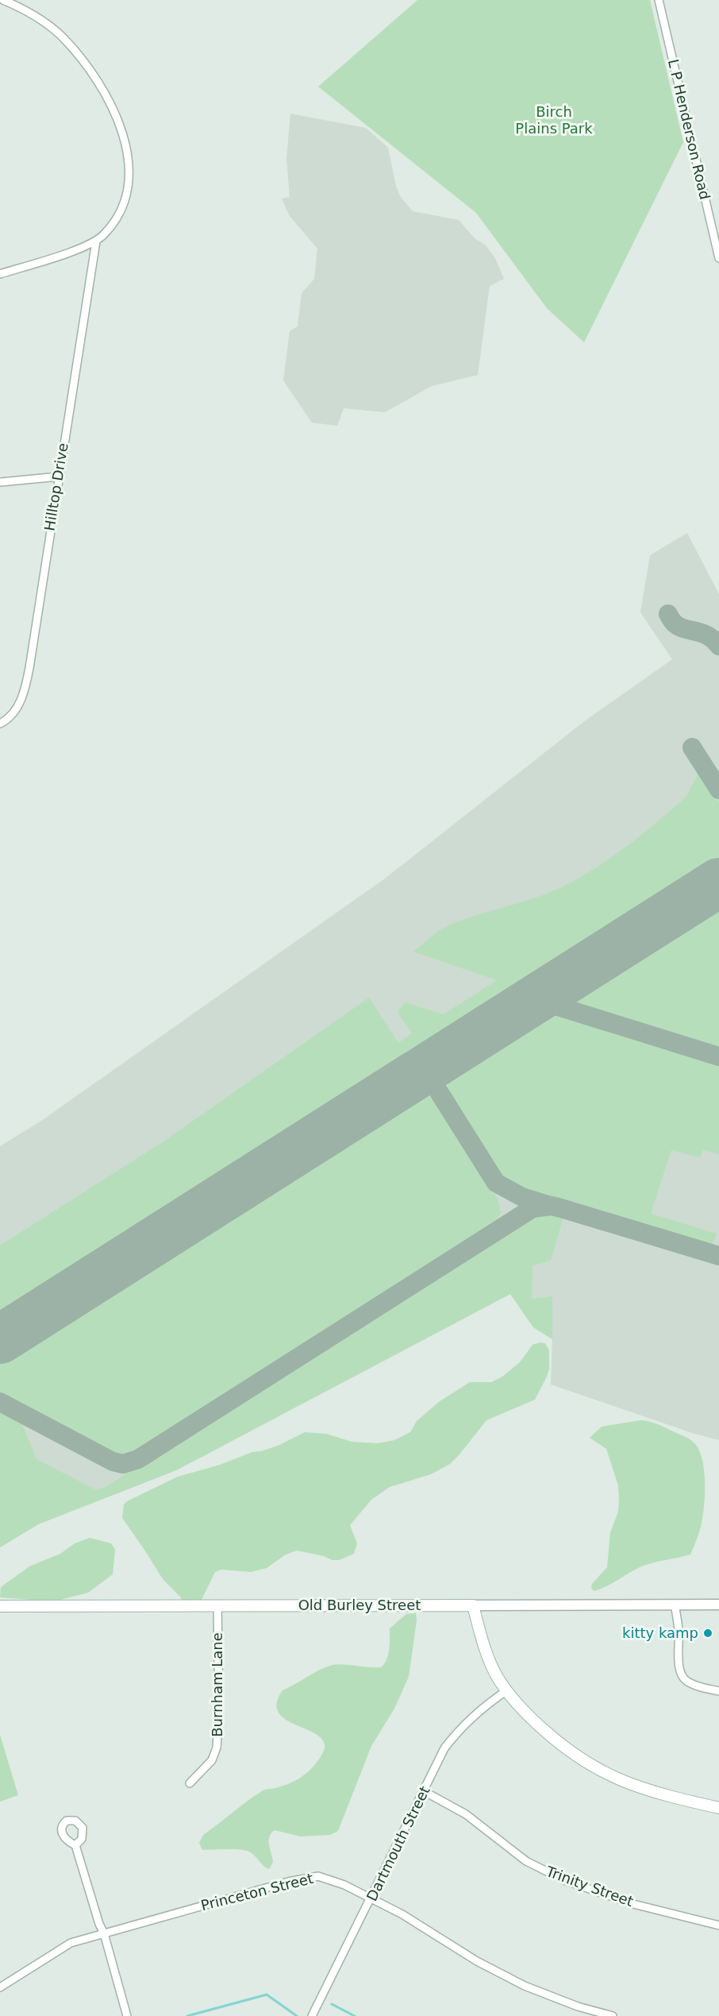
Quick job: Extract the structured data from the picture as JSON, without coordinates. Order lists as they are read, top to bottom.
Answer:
{
  "streets": {
    "main road": ["Old Burley Street"],
    "street": [
      "L P Henderson Road",
      "Hilltop Drive",
      "Burnham Lane",
      "Dartmouth Street",
      "Trinity Street",
      "Princeton Street"
    ]
  },
  "crossings": [
    ["Old Burley Street", "Burnham Lane"],
    ["Dartmouth Street", "Trinity Street"],
    ["Dartmouth Street", "Princeton Street"]
  ],
  "parks": ["Birch Plains Park"],
  "places": ["kitty kamp"]
}
